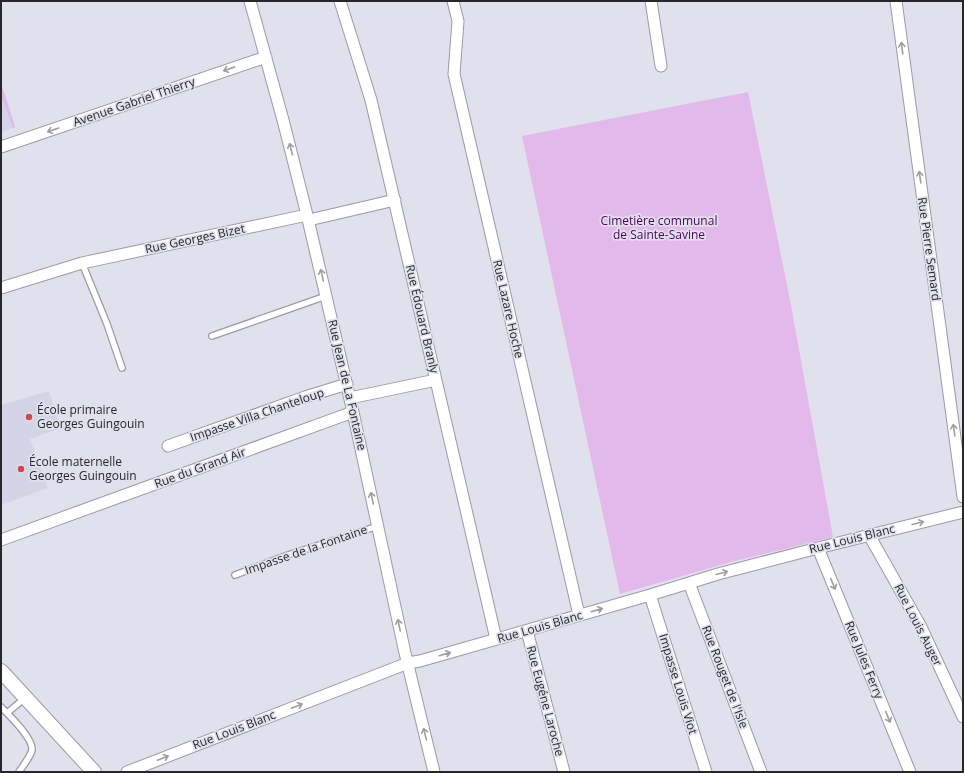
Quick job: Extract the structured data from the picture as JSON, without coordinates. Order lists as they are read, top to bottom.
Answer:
{
  "streets": {
    "street": [
      "Avenue Gabriel Thierry",
      "Rue Georges Bizet",
      "Rue Pierre Semard",
      "Rue Lazare Hoche",
      "Rue Édouard Branly",
      "Rue Jean de La Fontaine",
      "Impasse Villa Chanteloup",
      "Rue du Grand Air",
      "Rue Louis Blanc",
      "Rue Louis Auger",
      "Rue Jules Ferry",
      "Rue Rouget de l'Isle",
      "Impasse Louis Viot",
      "Rue Eugéne Laroche"
    ],
    "lane": ["Impasse de la Fontaine"]
  },
  "crossings": [
    ["Avenue Gabriel Thierry", "Rue Jean de La Fontaine"],
    ["Rue Georges Bizet", "Rue Édouard Branly"],
    ["Rue Georges Bizet", "Rue Jean de La Fontaine"],
    ["Rue Lazare Hoche", "Rue Louis Blanc"],
    ["Rue Édouard Branly", "Rue Louis Blanc"],
    ["Rue Jean de La Fontaine", "Impasse Villa Chanteloup"],
    ["Rue Jean de La Fontaine", "Rue du Grand Air"],
    ["Rue Jean de La Fontaine", "Rue Louis Blanc"],
    ["Rue Jean de La Fontaine", "Impasse de la Fontaine"],
    ["Rue Louis Blanc", "Rue Louis Auger"],
    ["Rue Louis Blanc", "Rue Jules Ferry"],
    ["Rue Louis Blanc", "Rue Rouget de l'Isle"],
    ["Rue Louis Blanc", "Impasse Louis Viot"],
    ["Rue Louis Blanc", "Rue Eugéne Laroche"]
  ],
  "one_way": [
    "Avenue Gabriel Thierry",
    "Rue Pierre Semard",
    "Rue Jean de La Fontaine",
    "Rue Louis Blanc",
    "Rue Jules Ferry"
  ],
  "parks": ["Cimetière communal de Sainte-Savine"],
  "places": ["École primaire Georges Guingouin", "École maternelle Georges Guingouin"]
}
